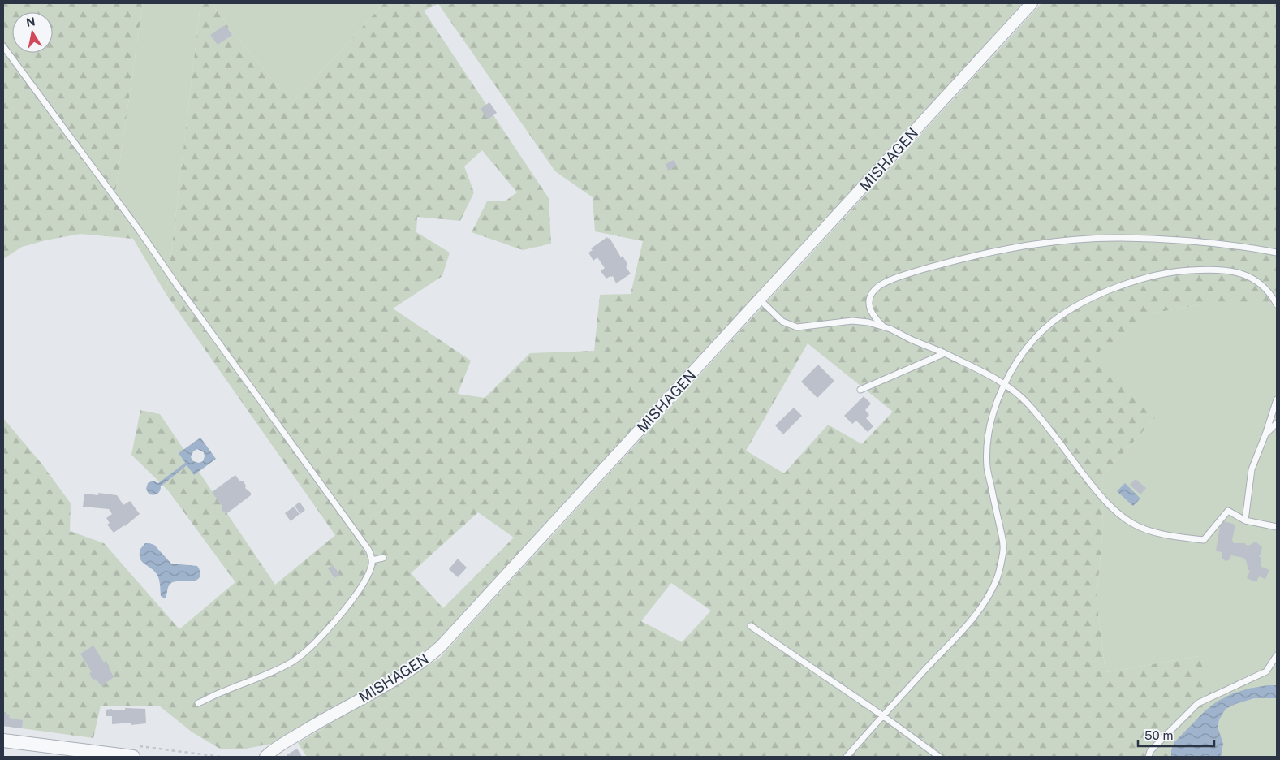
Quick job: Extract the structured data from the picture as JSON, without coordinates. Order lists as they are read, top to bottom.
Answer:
{
  "streets": {
    "street": ["MISHAGEN"]
  },
  "scale_bar": "50 m",
  "north": "top"
}
